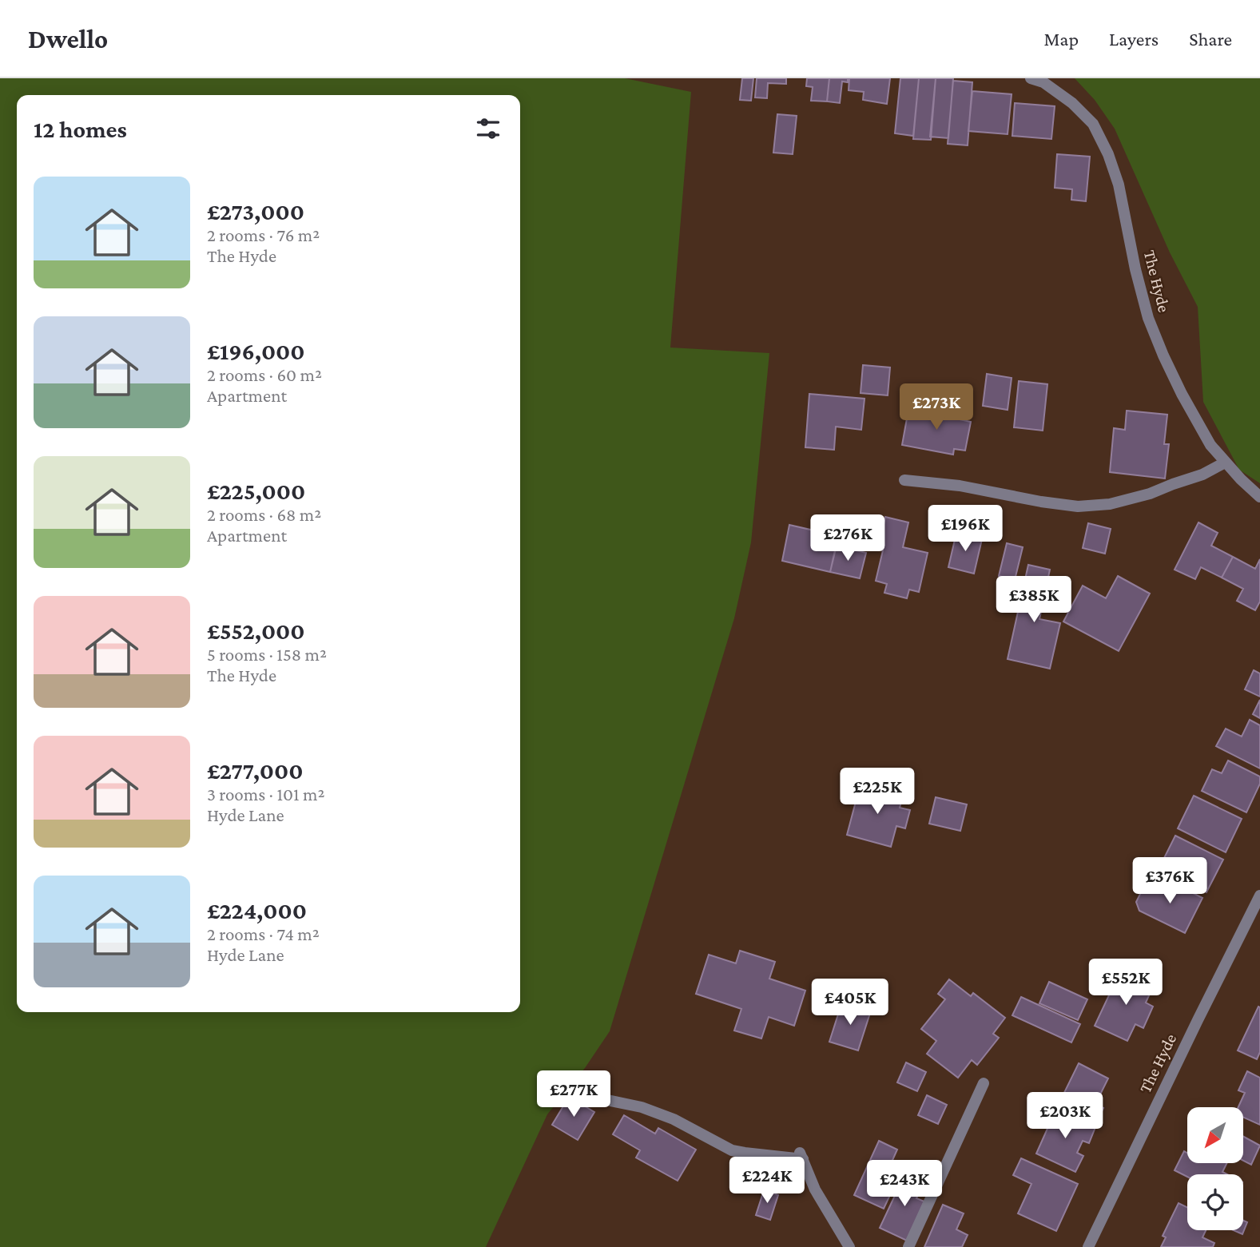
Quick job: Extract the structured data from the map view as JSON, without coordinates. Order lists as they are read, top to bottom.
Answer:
{
  "streets": {
    "street": ["The Hyde"]
  },
  "north": "bottom left",
  "page": {
    "header": "Dwello",
    "nav": ["Map", "Layers", "Share"],
    "heading": "12 homes",
    "list": [
      {
        "name": "£273,000",
        "note": "2 rooms · 76 m² · The Hyde"
      },
      {
        "name": "£196,000",
        "note": "2 rooms · 60 m² · Apartment"
      },
      {
        "name": "£225,000",
        "note": "2 rooms · 68 m² · Apartment"
      },
      {
        "name": "£552,000",
        "note": "5 rooms · 158 m² · The Hyde"
      },
      {
        "name": "£277,000",
        "note": "3 rooms · 101 m² · Hyde Lane"
      },
      {
        "name": "£224,000",
        "note": "2 rooms · 74 m² · Hyde Lane"
      }
    ],
    "price": [
      "£273K",
      "£196K",
      "£276K",
      "£385K",
      "£225K",
      "£376K",
      "£552K",
      "£405K",
      "£277K",
      "£203K",
      "£224K",
      "£243K"
    ]
  }
}
